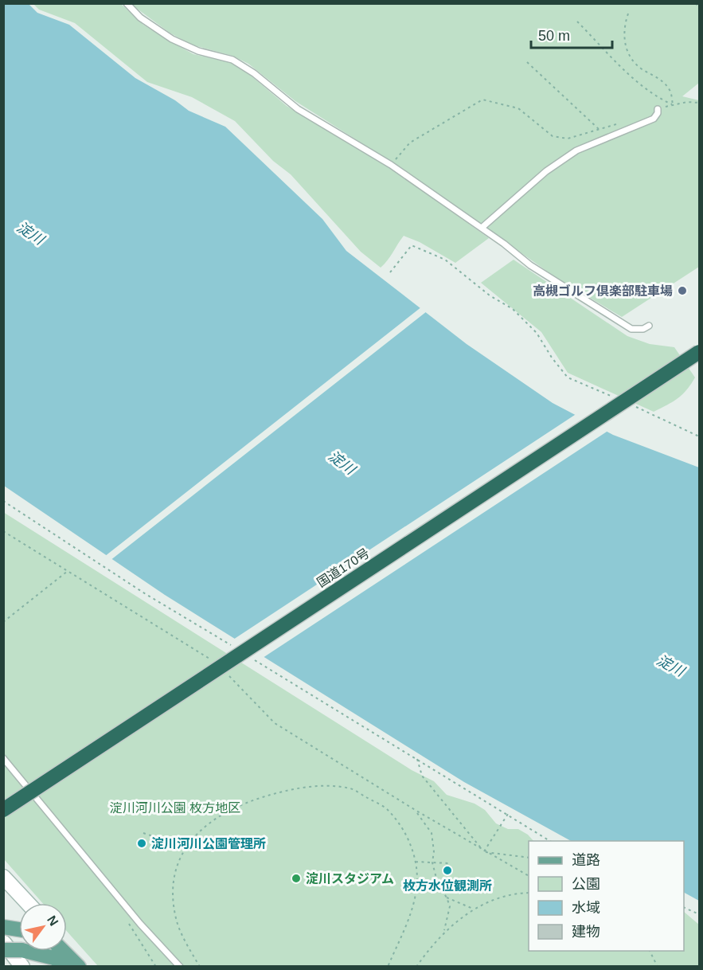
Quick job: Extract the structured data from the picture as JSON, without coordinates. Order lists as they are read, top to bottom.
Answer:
{
  "streets": {
    "highway": ["国道170号"]
  },
  "water": ["淀川"],
  "parks": ["淀川河川公園 枚方地区"],
  "places": [
    "高槻ゴルフ倶楽部駐車場",
    "淀川河川公園管理所",
    "枚方水位観測所",
    "淀川スタジアム"
  ],
  "legend": [
    "道路",
    "公園",
    "水域",
    "建物"
  ],
  "scale_bar": "50 m",
  "north": "top right"
}
